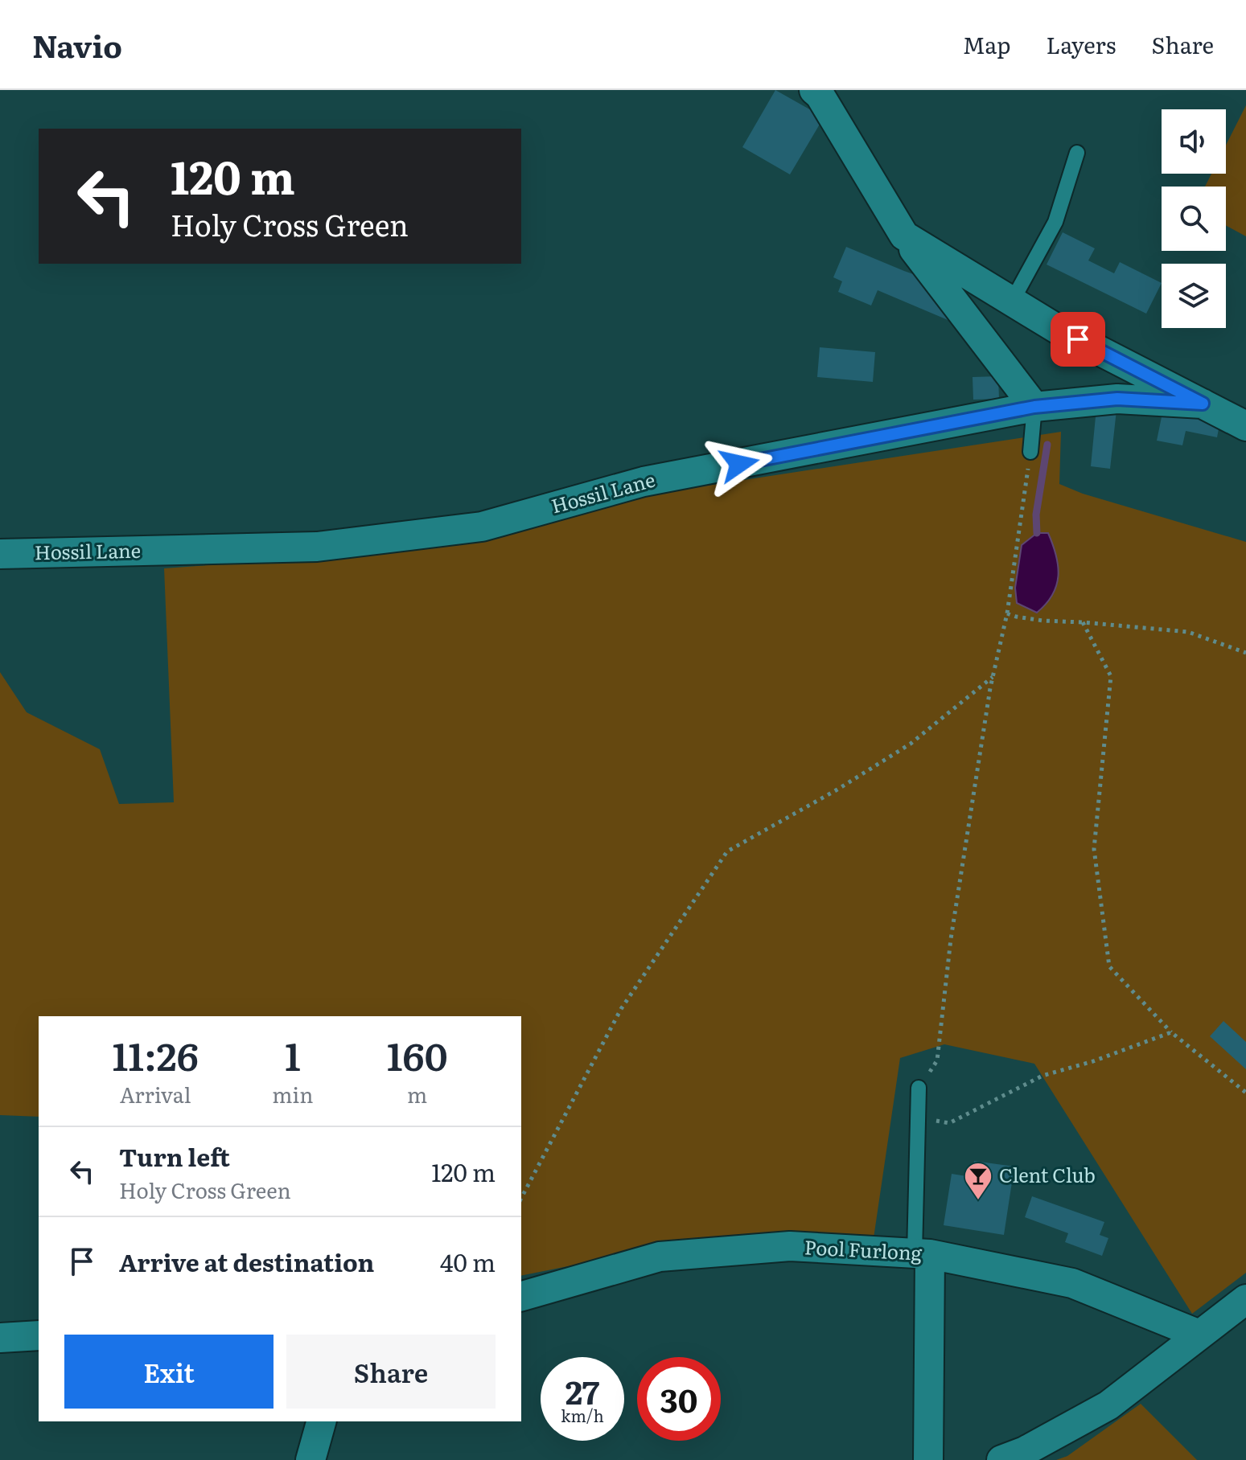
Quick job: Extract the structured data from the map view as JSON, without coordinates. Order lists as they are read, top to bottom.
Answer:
{
  "streets": {
    "street": ["Hossil Lane", "Pool Furlong"]
  },
  "places": {
    "bar": ["Clent Club"]
  },
  "page": {
    "header": "Navio",
    "nav": ["Map", "Layers", "Share"],
    "turn": ["120 m", "Holy Cross Green"],
    "eta": [
      "11:26",
      "Arrival",
      "1",
      "min",
      "160",
      "m"
    ],
    "list": [
      {
        "name": "Turn left",
        "note": "Holy Cross Green",
        "value": "120 m"
      },
      {
        "name": "Arrive at destination",
        "value": "40 m"
      }
    ],
    "buttons": ["Exit", "Share"],
    "speed": "27 km/h",
    "limit": "30"
  }
}
